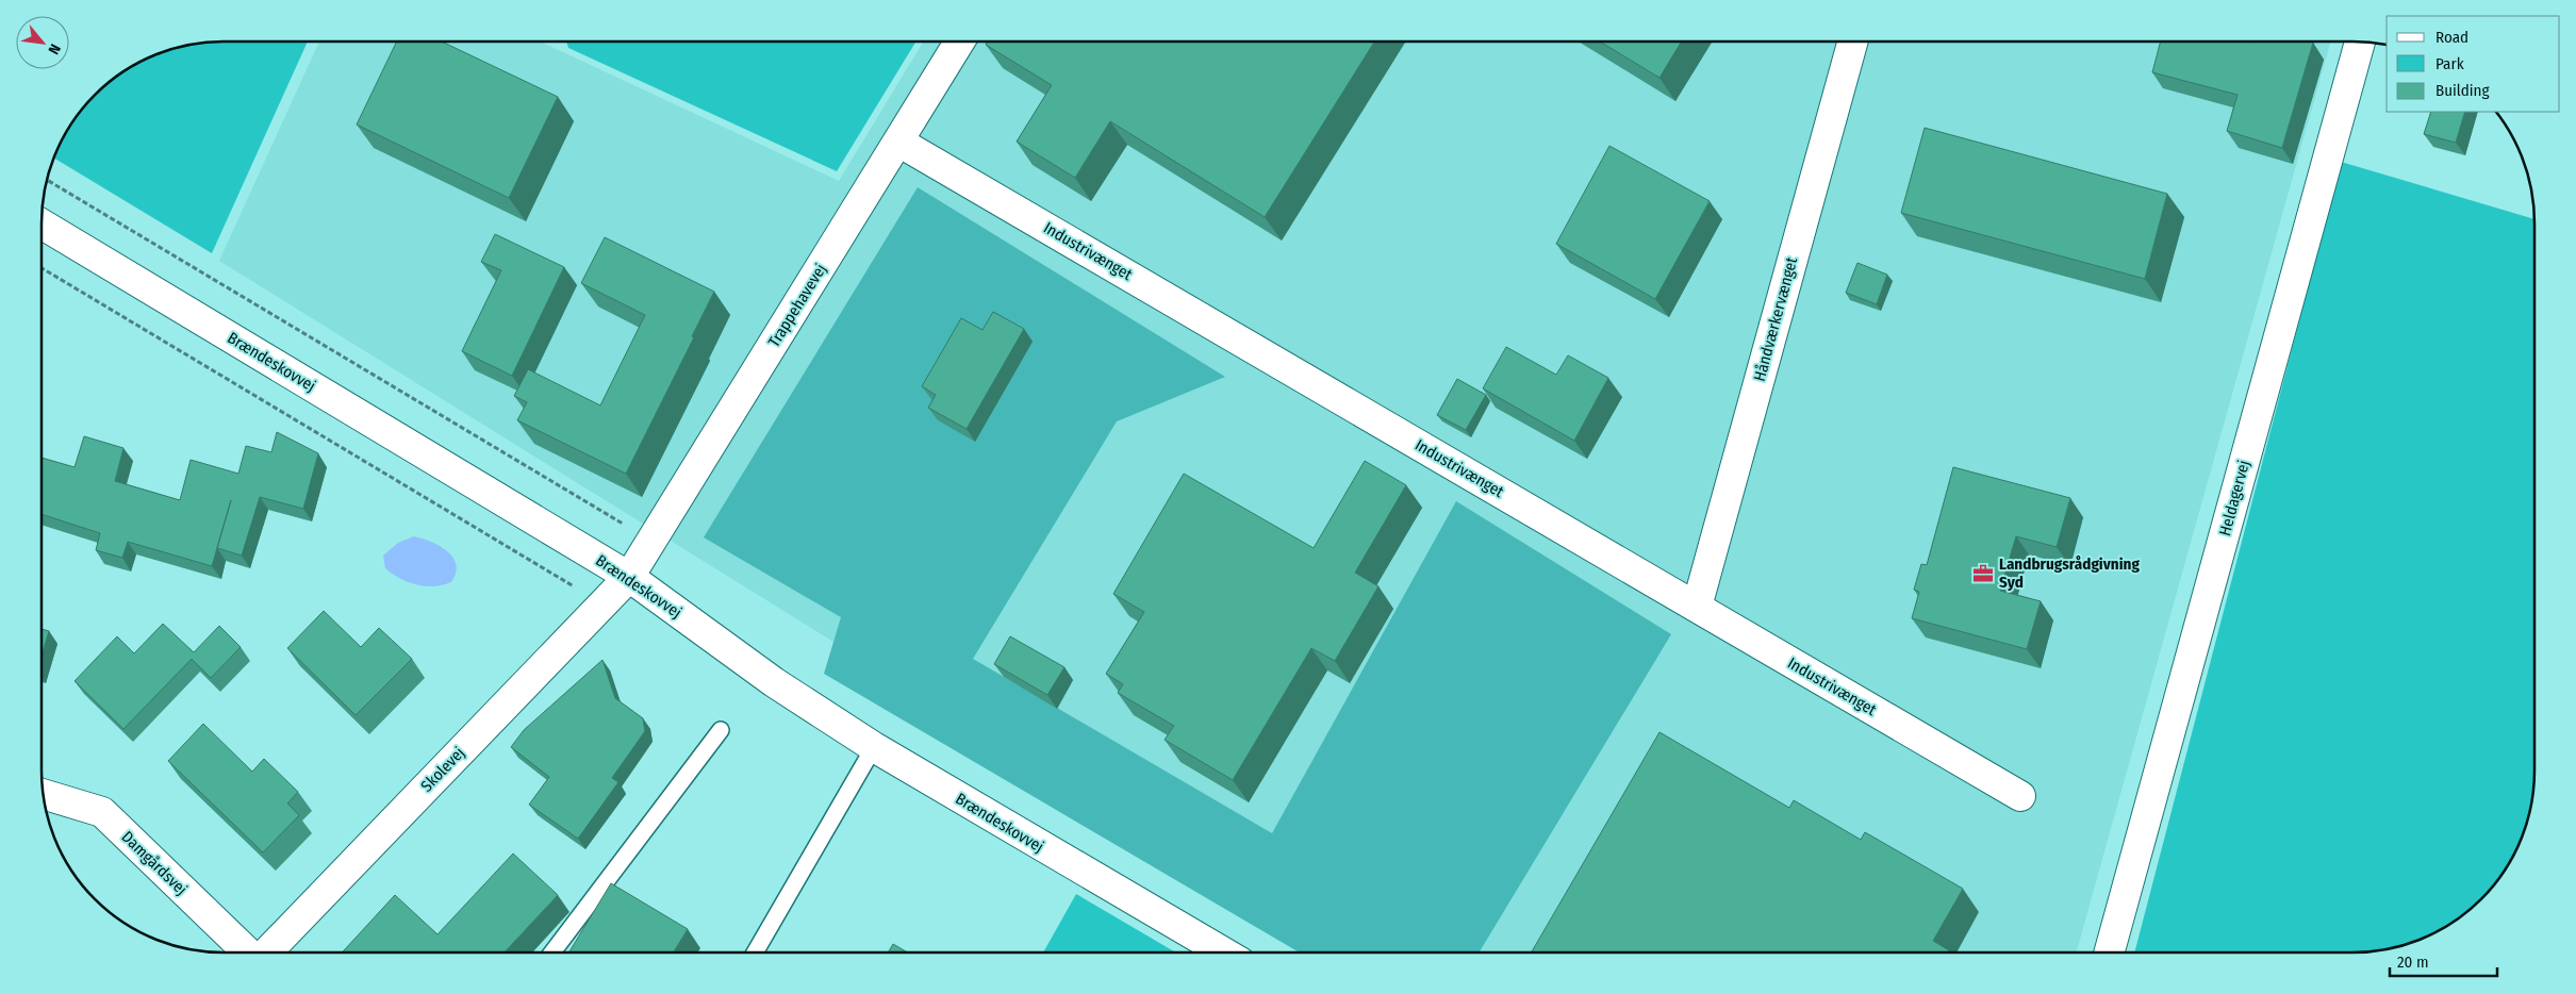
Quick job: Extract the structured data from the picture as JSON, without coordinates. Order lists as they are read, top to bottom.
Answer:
{
  "streets": {
    "street": [
      "Industrivænget",
      "Trappehavevej",
      "Håndværkervænget",
      "Brændeskovvej",
      "Heldagervej",
      "Skolevej",
      "Damgårdsvej"
    ]
  },
  "crossings": [
    ["Industrivænget", "Trappehavevej"],
    ["Industrivænget", "Håndværkervænget"],
    ["Trappehavevej", "Brændeskovvej"],
    ["Trappehavevej", "Skolevej"],
    ["Brændeskovvej", "Skolevej"]
  ],
  "places": {
    "office": ["Landbrugsrådgivning Syd"]
  },
  "legend": ["Road", "Park", "Building"],
  "scale_bar": "20 m",
  "north": "bottom right"
}
